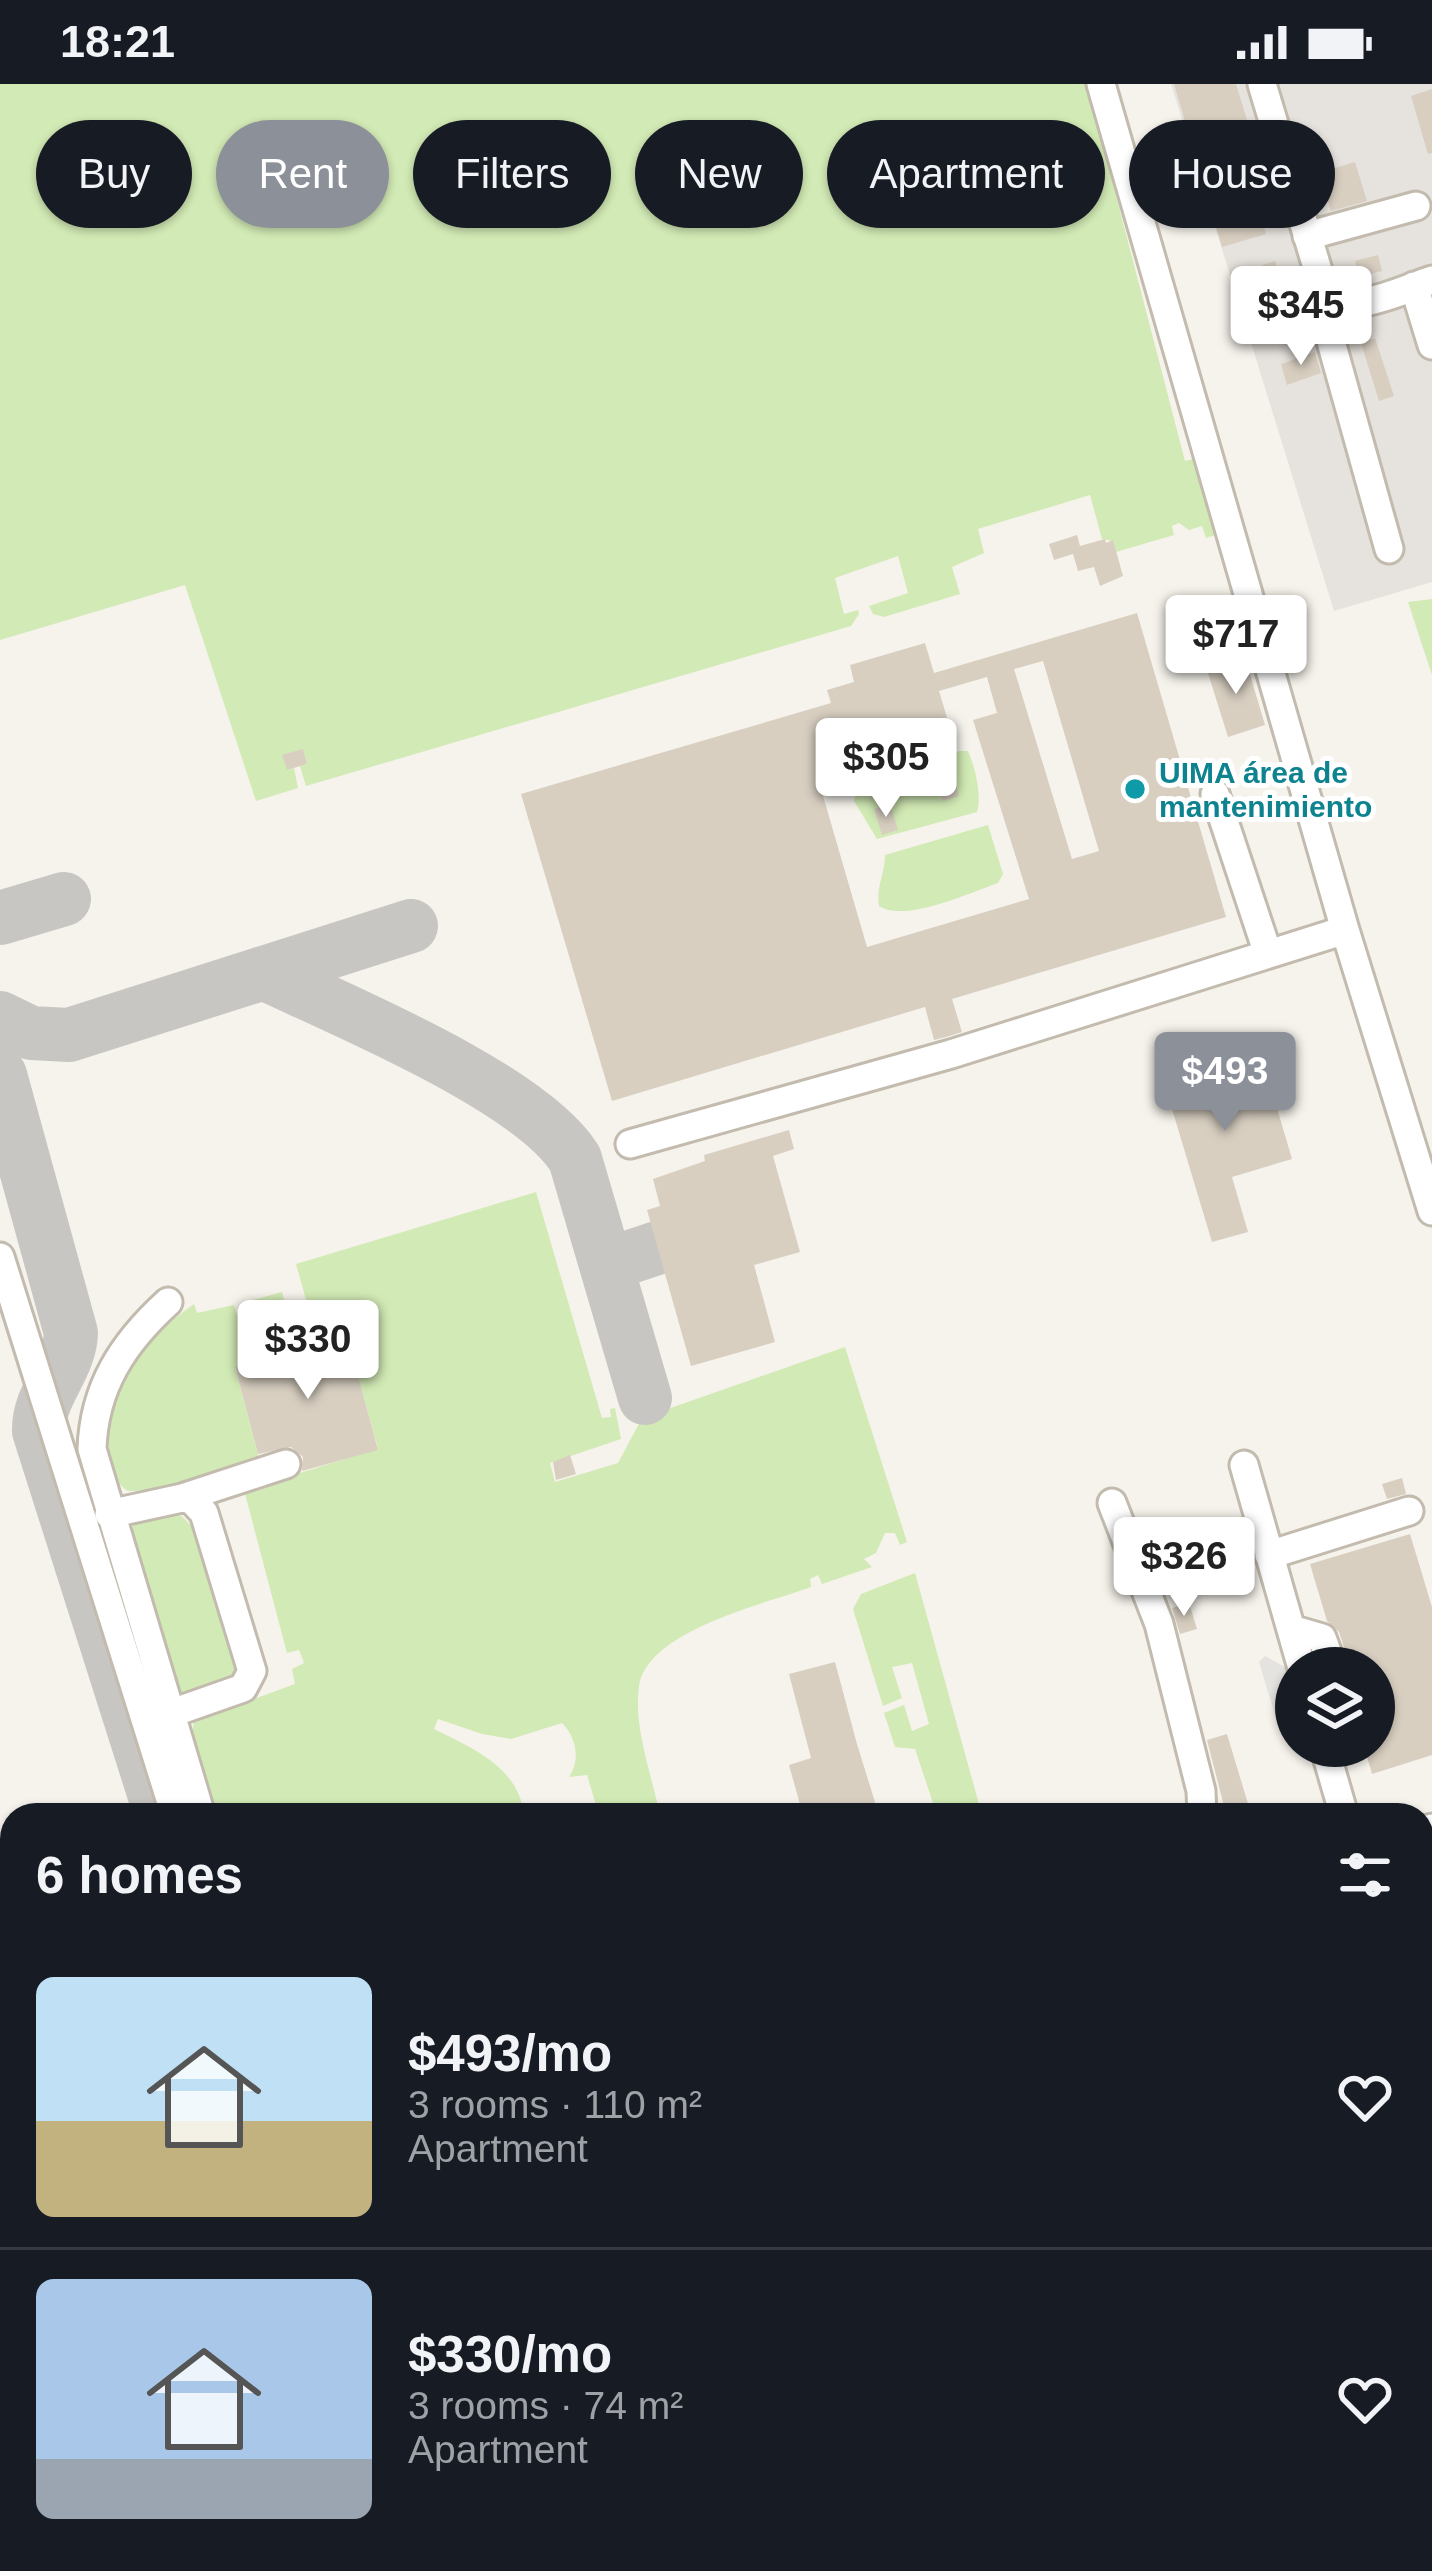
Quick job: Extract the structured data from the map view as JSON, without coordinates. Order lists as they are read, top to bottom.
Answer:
{
  "places": ["UIMA área de mantenimiento"],
  "page": {
    "status": "18:21",
    "chip": [
      "Buy",
      "Rent",
      "Filters",
      "New",
      "Apartment",
      "House"
    ],
    "price": [
      "$345",
      "$717",
      "$305",
      "$493",
      "$330",
      "$326"
    ],
    "heading": "6 homes",
    "list": [
      {
        "name": "$493/mo",
        "note": "3 rooms · 110 m² · Apartment"
      },
      {
        "name": "$330/mo",
        "note": "3 rooms · 74 m² · Apartment"
      }
    ]
  }
}
